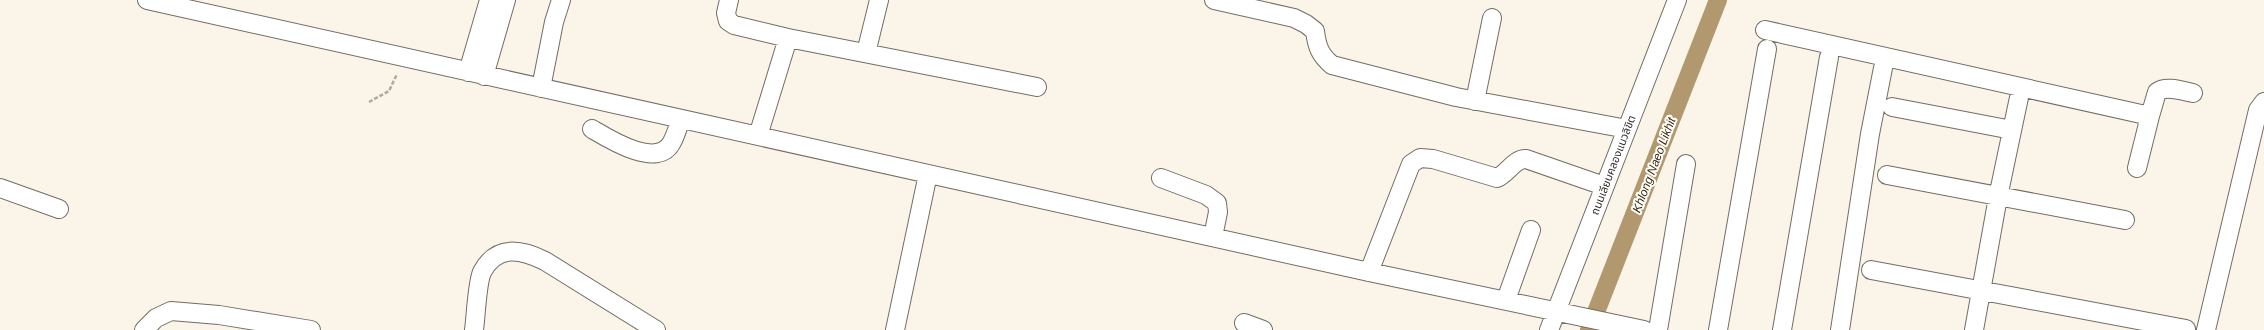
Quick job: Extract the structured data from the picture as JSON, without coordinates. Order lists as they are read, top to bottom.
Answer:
{
  "streets": {
    "street": ["ถนนเลียบคลองแนวลิขิต"]
  },
  "water": ["Khlong Naeo Likhit"]
}
